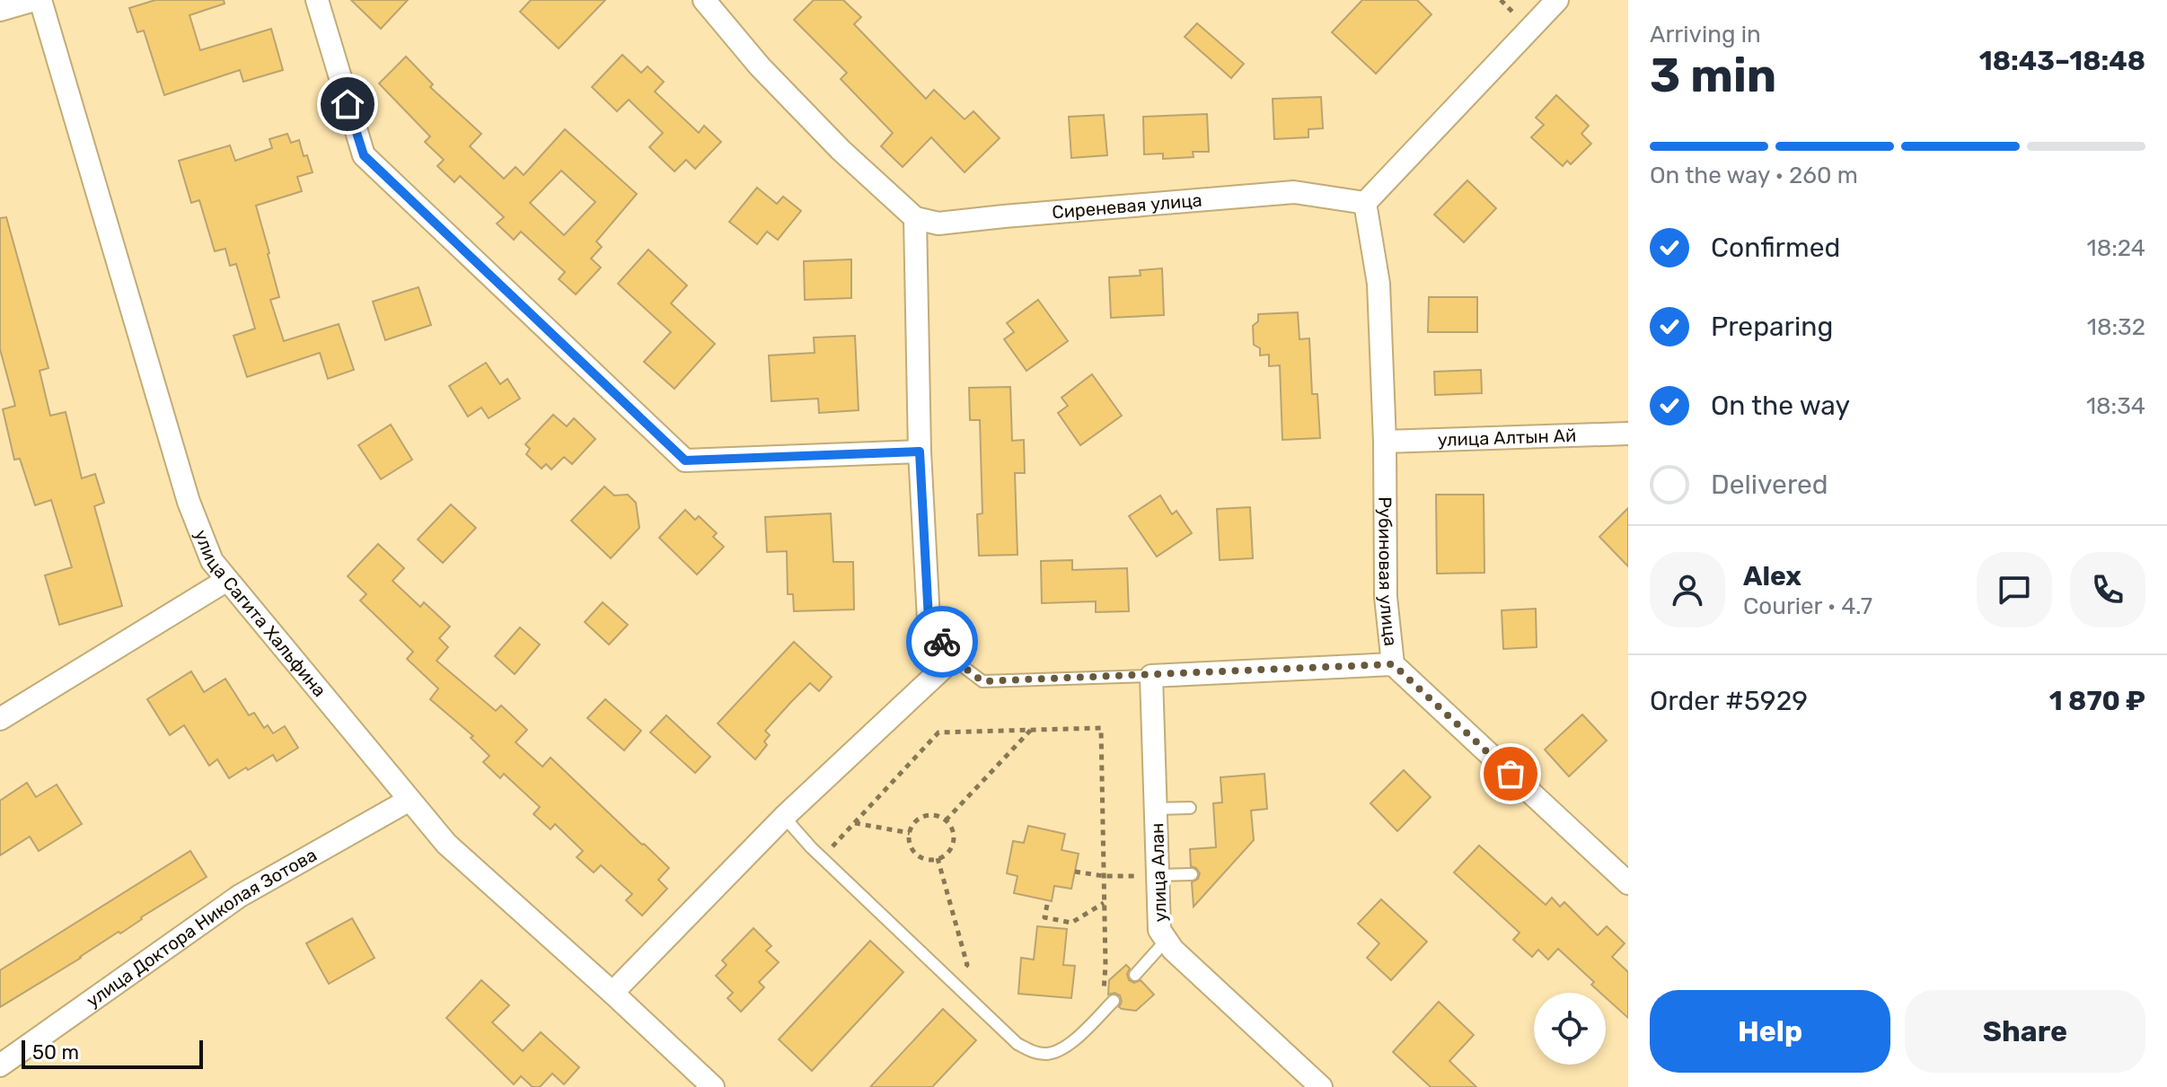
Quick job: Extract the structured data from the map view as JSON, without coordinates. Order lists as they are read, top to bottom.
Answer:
{
  "streets": {
    "street": [
      "Сиреневая улица",
      "улица Алтын Ай",
      "Рубиновая улица",
      "улица Сагита Хальфина",
      "улица Алан",
      "улица Доктора Николая Зотова"
    ]
  },
  "crossings": [
    ["Сиреневая улица", "Рубиновая улица"],
    ["улица Алтын Ай", "Рубиновая улица"],
    ["улица Сагита Хальфина", "улица Доктора Николая Зотова"]
  ],
  "scale_bar": "50 m",
  "page": {
    "heading": ["3 min", "Arriving in", "18:43–18:48"],
    "panel": [
      "Alex",
      "Courier · 4.7",
      "Order #5929",
      "1 870 ₽"
    ],
    "bar": "On the way · 260 m",
    "list": [
      ["Confirmed", "18:24"],
      ["Preparing", "18:32"],
      ["On the way", "18:34"],
      "Delivered"
    ],
    "buttons": ["Help", "Share"],
    "scale": "50 m"
  }
}
